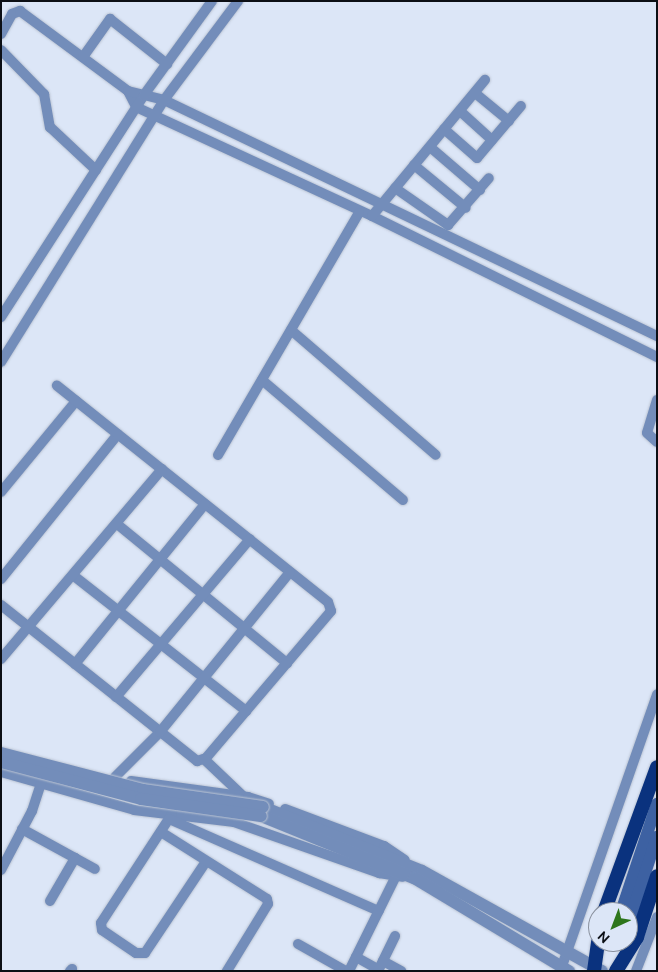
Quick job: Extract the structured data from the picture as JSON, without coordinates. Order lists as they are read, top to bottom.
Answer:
{
  "north": "bottom left"
}
